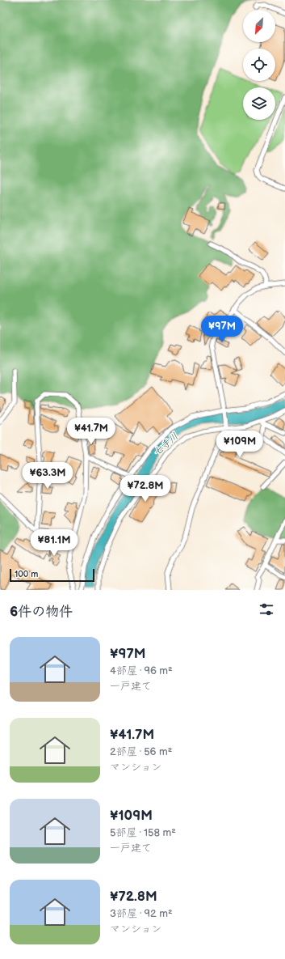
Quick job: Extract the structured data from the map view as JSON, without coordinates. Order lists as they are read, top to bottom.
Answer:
{
  "water": ["七寺川"],
  "scale_bar": "100 m",
  "north": "bottom left",
  "page": {
    "price": [
      "¥97M",
      "¥41.7M",
      "¥109M",
      "¥63.3M",
      "¥72.8M",
      "¥81.1M"
    ],
    "scale": "100 m",
    "heading": "6件の物件",
    "list": [
      {
        "name": "¥97M",
        "note": "4部屋 · 96 m² · 一戸建て"
      },
      {
        "name": "¥41.7M",
        "note": "2部屋 · 56 m² · マンション"
      },
      {
        "name": "¥109M",
        "note": "5部屋 · 158 m² · 一戸建て"
      },
      {
        "name": "¥72.8M",
        "note": "3部屋 · 92 m² · マンション"
      }
    ]
  }
}
